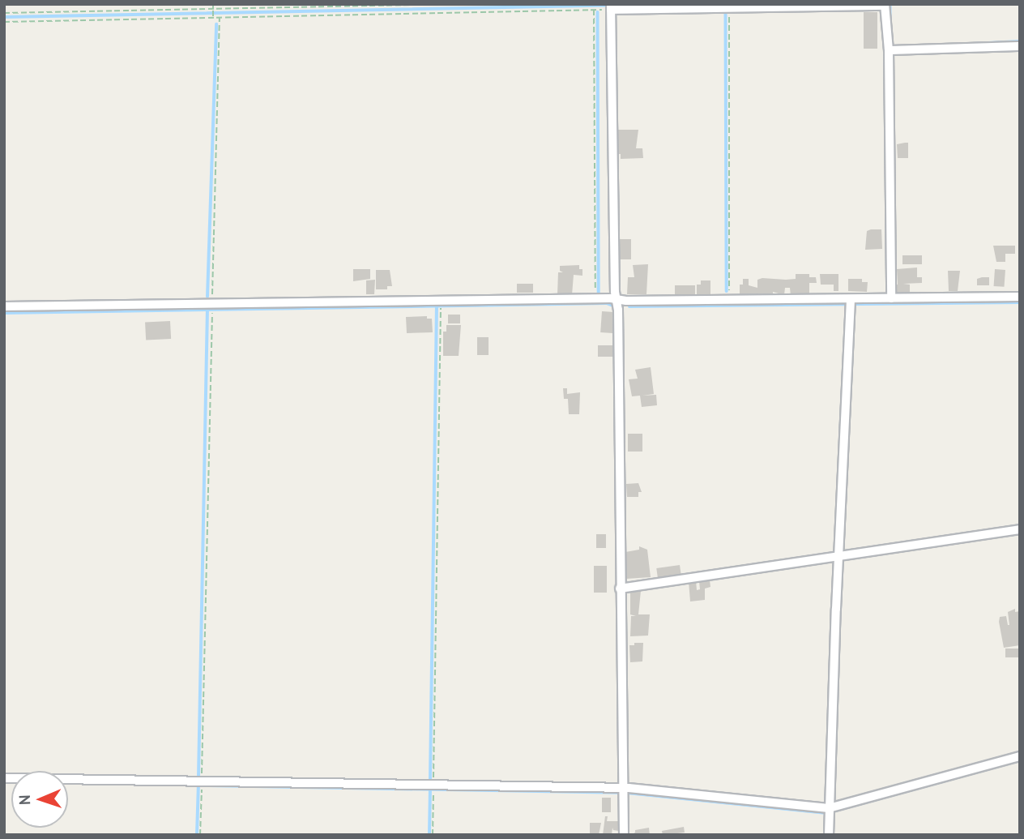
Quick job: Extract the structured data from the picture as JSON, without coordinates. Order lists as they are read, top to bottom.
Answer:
{
  "north": "left"
}
